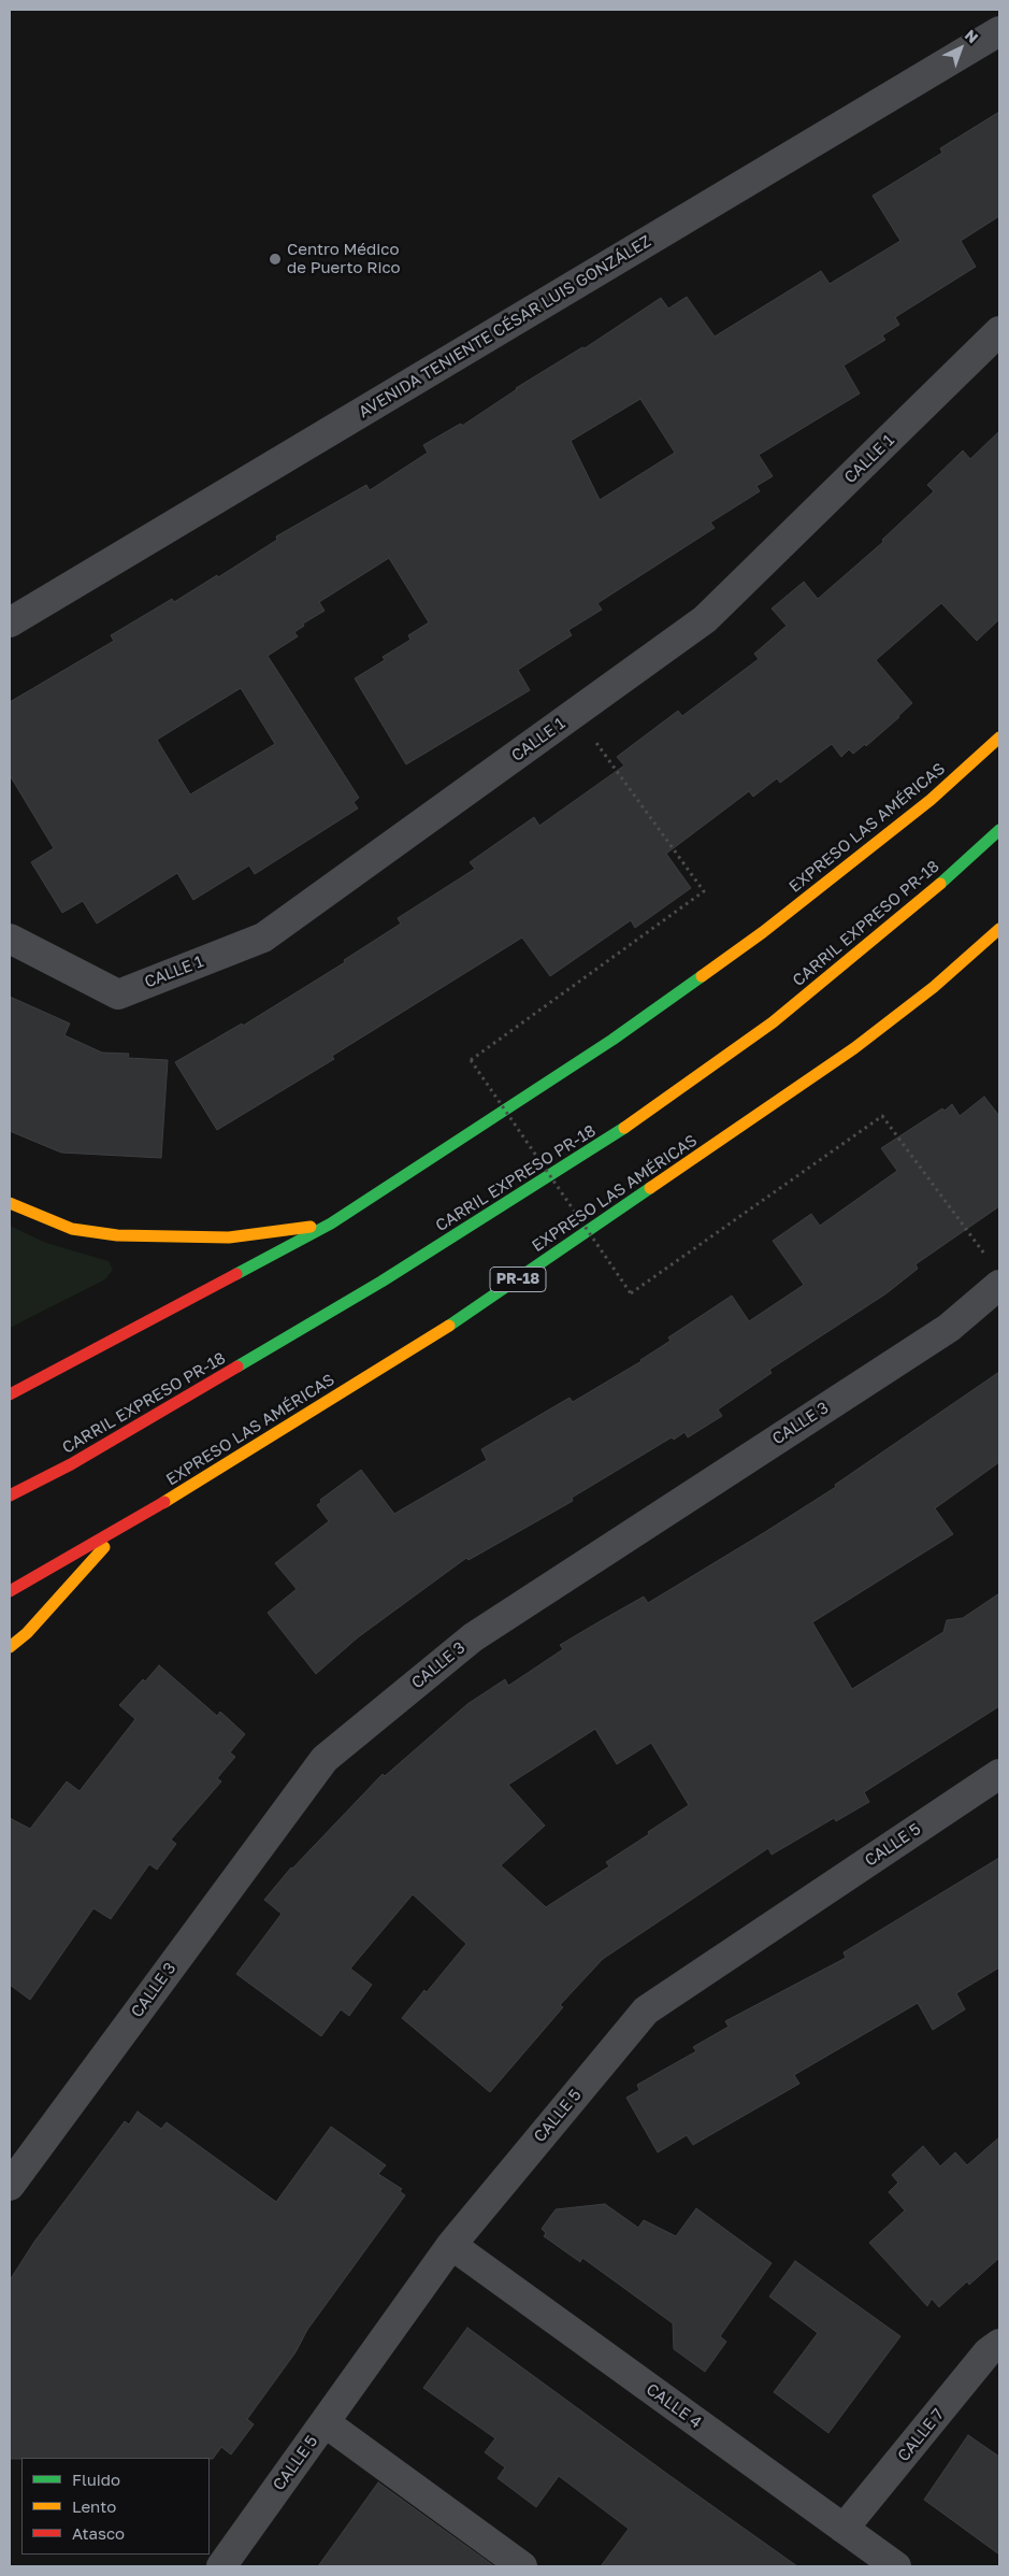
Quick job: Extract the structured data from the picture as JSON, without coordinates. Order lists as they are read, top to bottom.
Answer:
{
  "streets": {
    "highway": ["EXPRESO LAS AMÉRICAS", "CARRIL EXPRESO PR-18", "PR-18"],
    "street": [
      "AVENIDA TENIENTE CÉSAR LUIS GONZÁLEZ",
      "CALLE 1",
      "CALLE 3",
      "CALLE 5",
      "CALLE 4",
      "CALLE 7"
    ]
  },
  "crossings": [
    ["CALLE 5", "CALLE 4"],
    ["CALLE 4", "CALLE 7"]
  ],
  "places": ["Centro Médico de Puerto Rico"],
  "legend": ["Fluido", "Lento", "Atasco"],
  "north": "top right"
}
